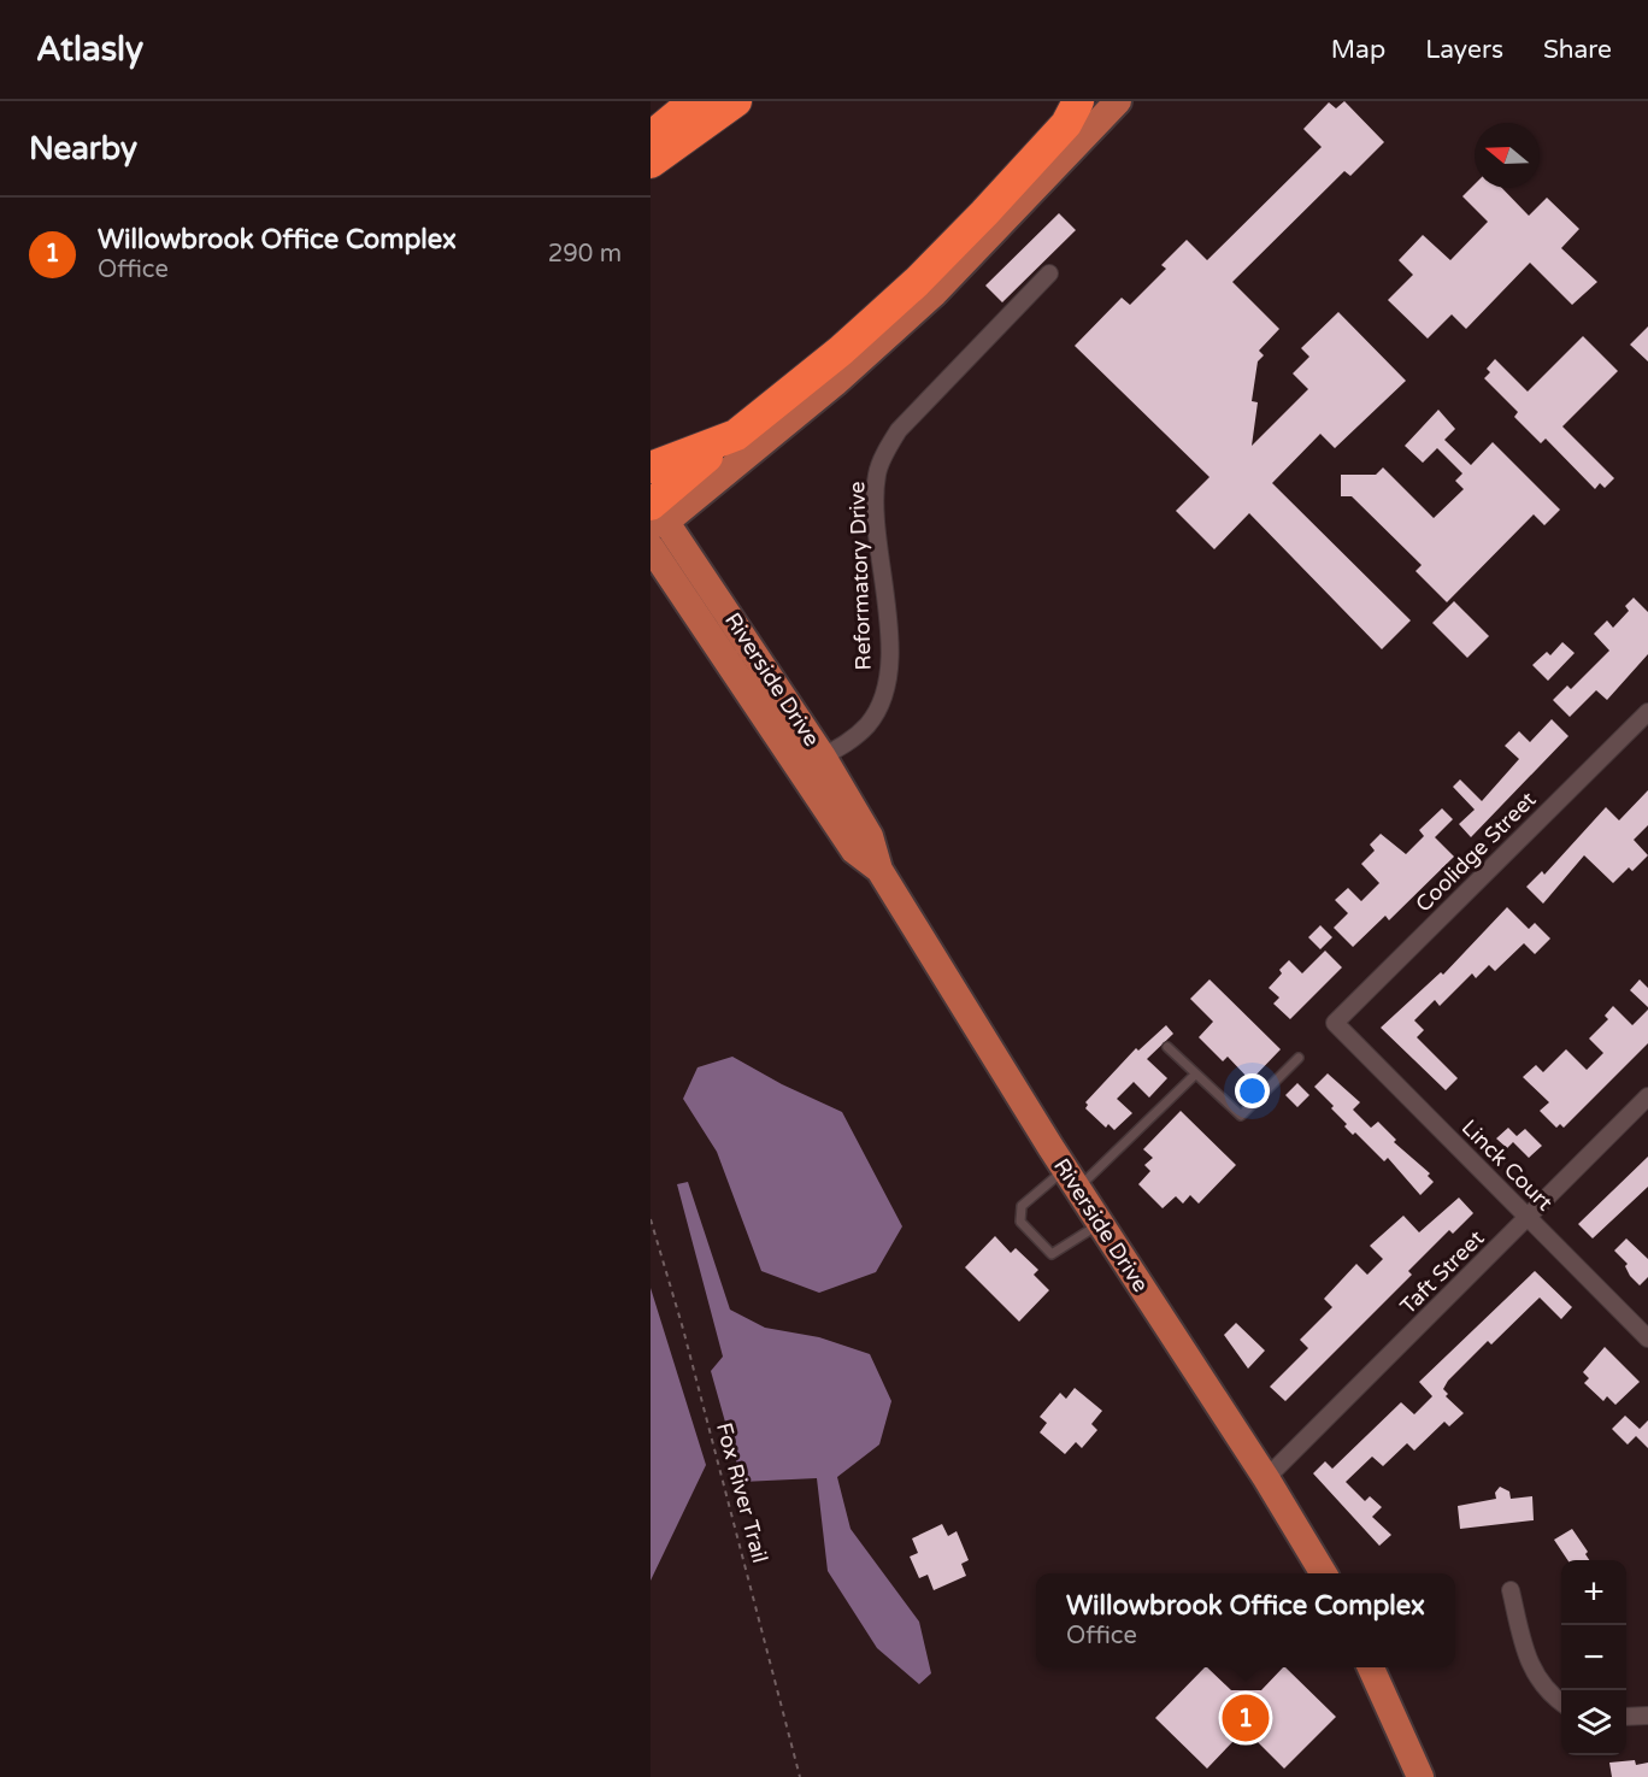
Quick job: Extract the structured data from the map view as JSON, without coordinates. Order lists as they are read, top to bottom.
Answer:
{
  "streets": {
    "main road": ["Riverside Drive"],
    "street": [
      "Reformatory Drive",
      "Coolidge Street",
      "Linck Court",
      "Taft Street"
    ],
    "path": ["Fox River Trail"]
  },
  "crossings": [
    ["Reformatory Drive", "Riverside Drive"],
    ["Riverside Drive", "Taft Street"],
    ["Coolidge Street", "Linck Court"],
    ["Linck Court", "Taft Street"]
  ],
  "north": "left",
  "page": {
    "header": "Atlasly",
    "nav": ["Map", "Layers", "Share"],
    "heading": "Nearby",
    "list": [
      {
        "mark": "1",
        "name": "Willowbrook Office Complex",
        "note": "Office",
        "value": "290 m"
      }
    ],
    "map_buttons": ["+", "−"],
    "popup": ["Willowbrook Office Complex", "Office"],
    "pins": "1"
  }
}
